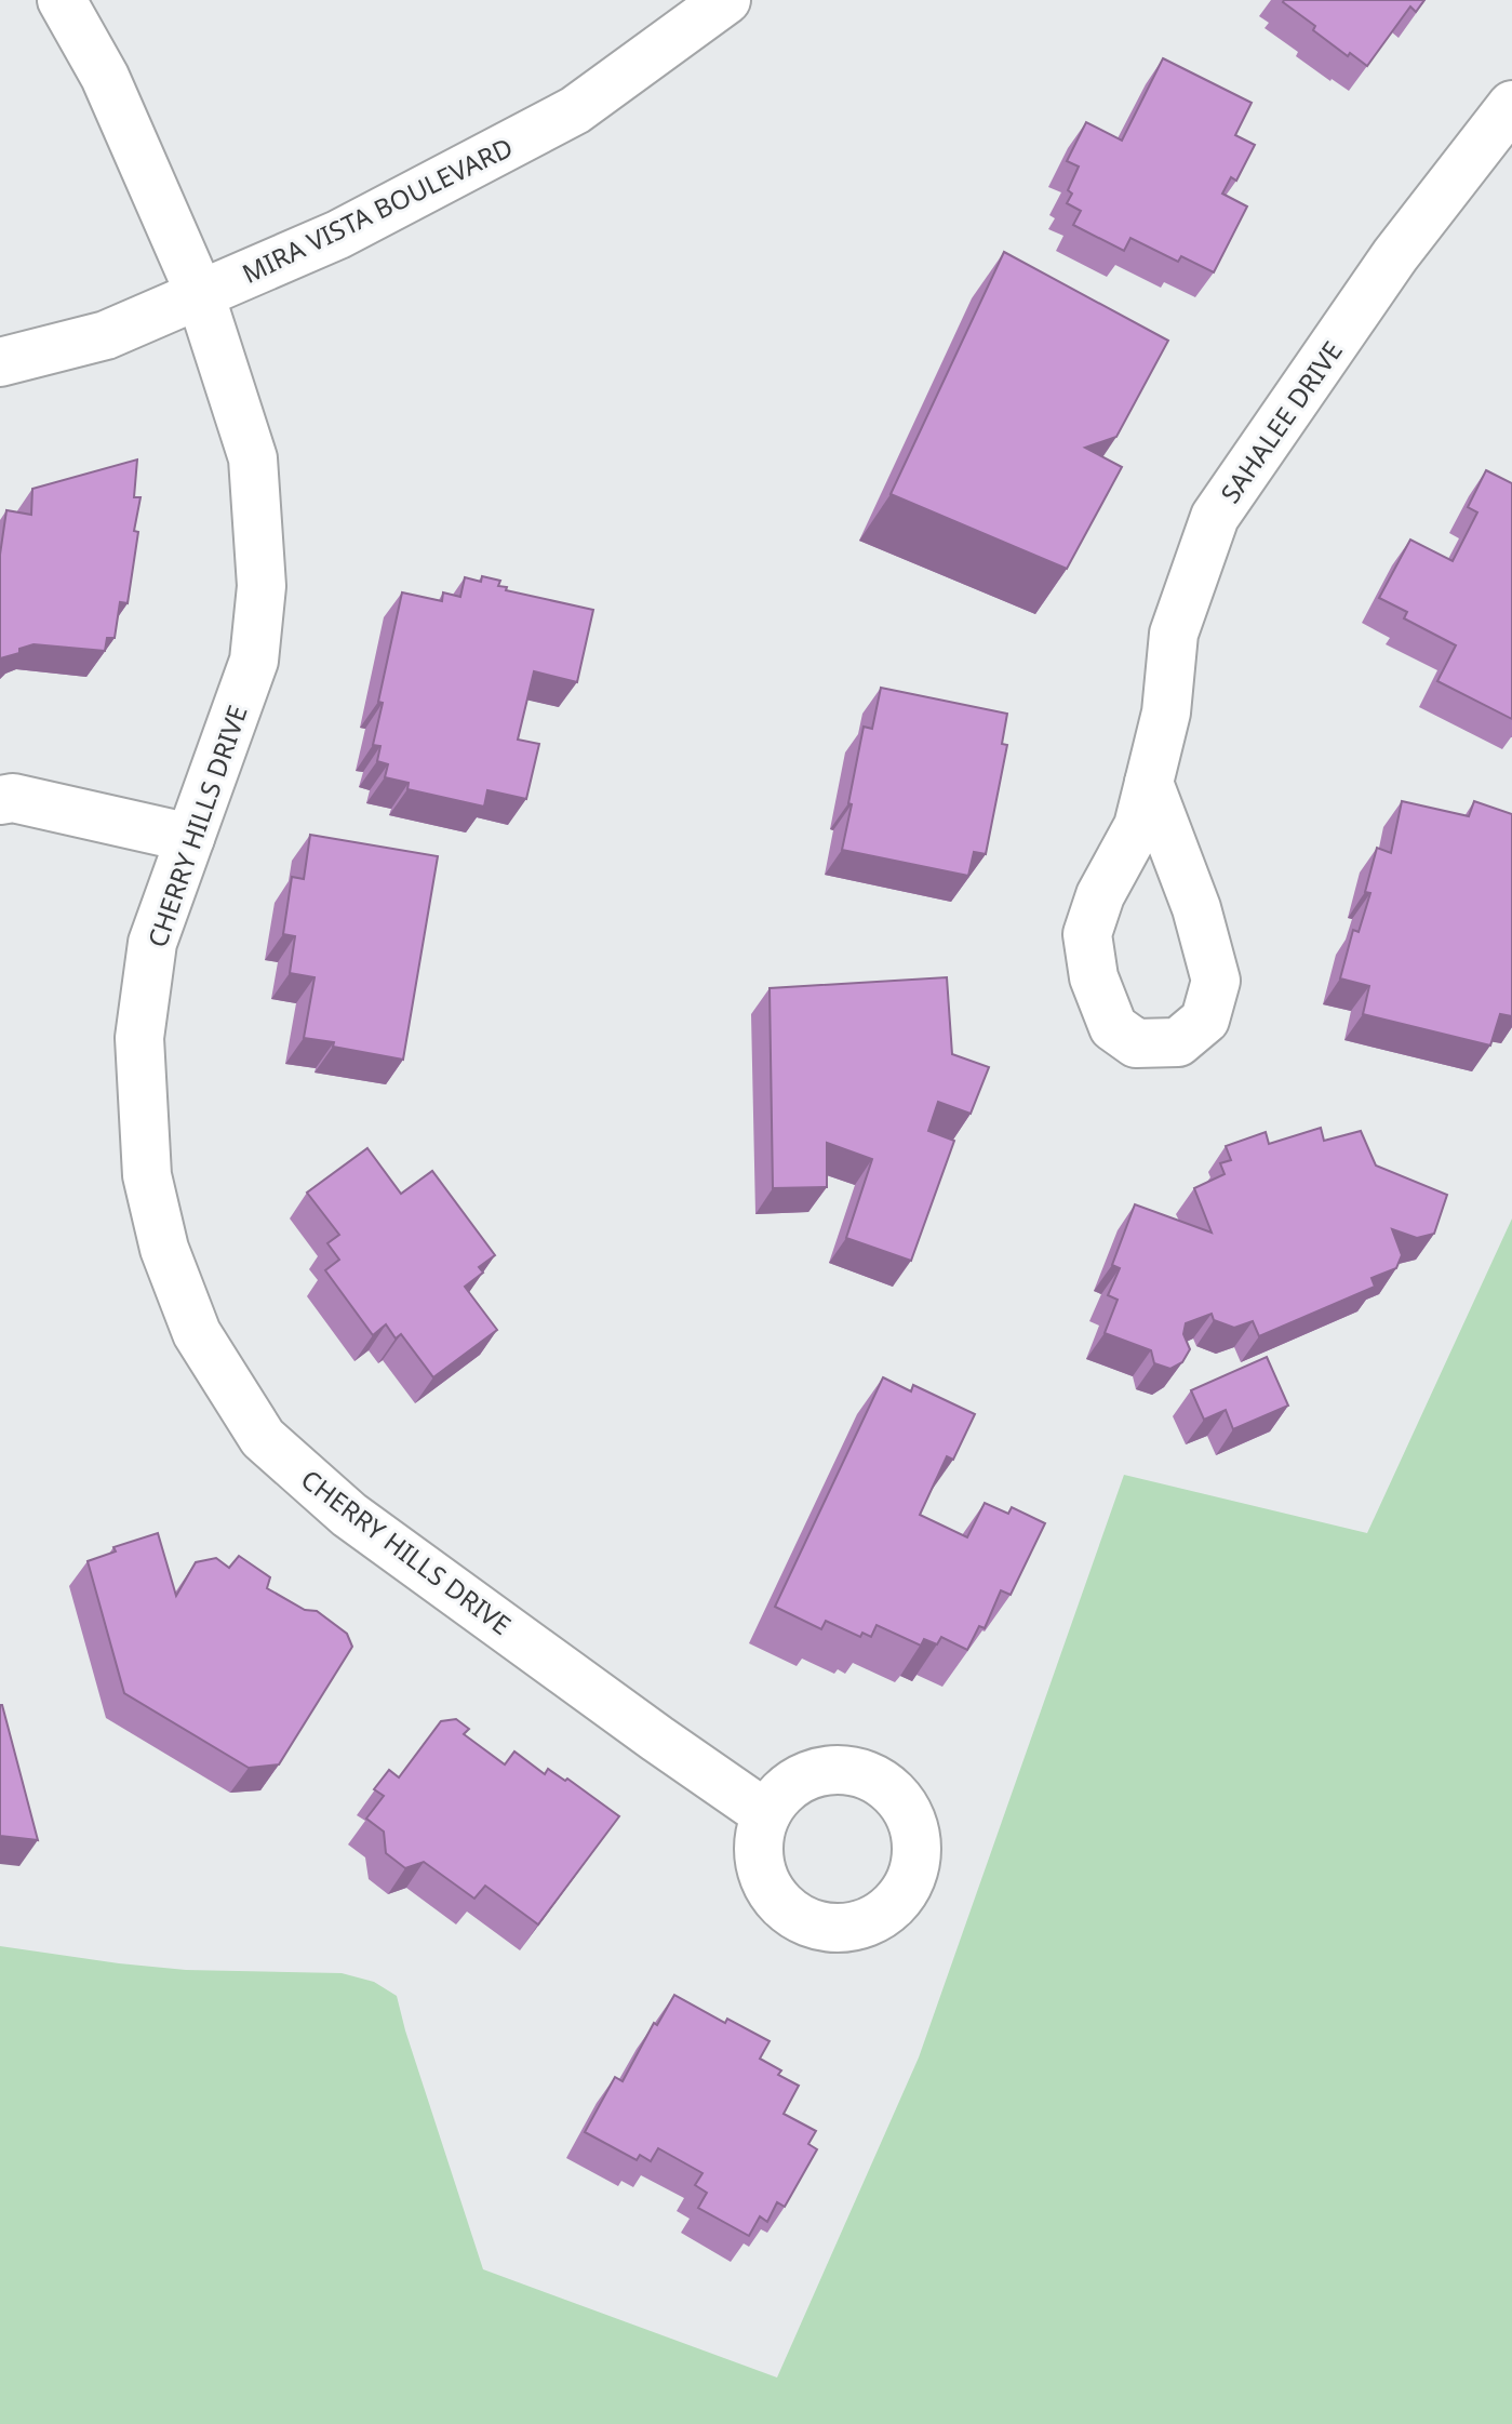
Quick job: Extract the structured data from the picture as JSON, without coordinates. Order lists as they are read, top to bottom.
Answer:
{
  "streets": {
    "street": ["MIRA VISTA BOULEVARD", "SAHALEE DRIVE", "CHERRY HILLS DRIVE"]
  },
  "crossings": [
    ["MIRA VISTA BOULEVARD", "CHERRY HILLS DRIVE"]
  ]
}
